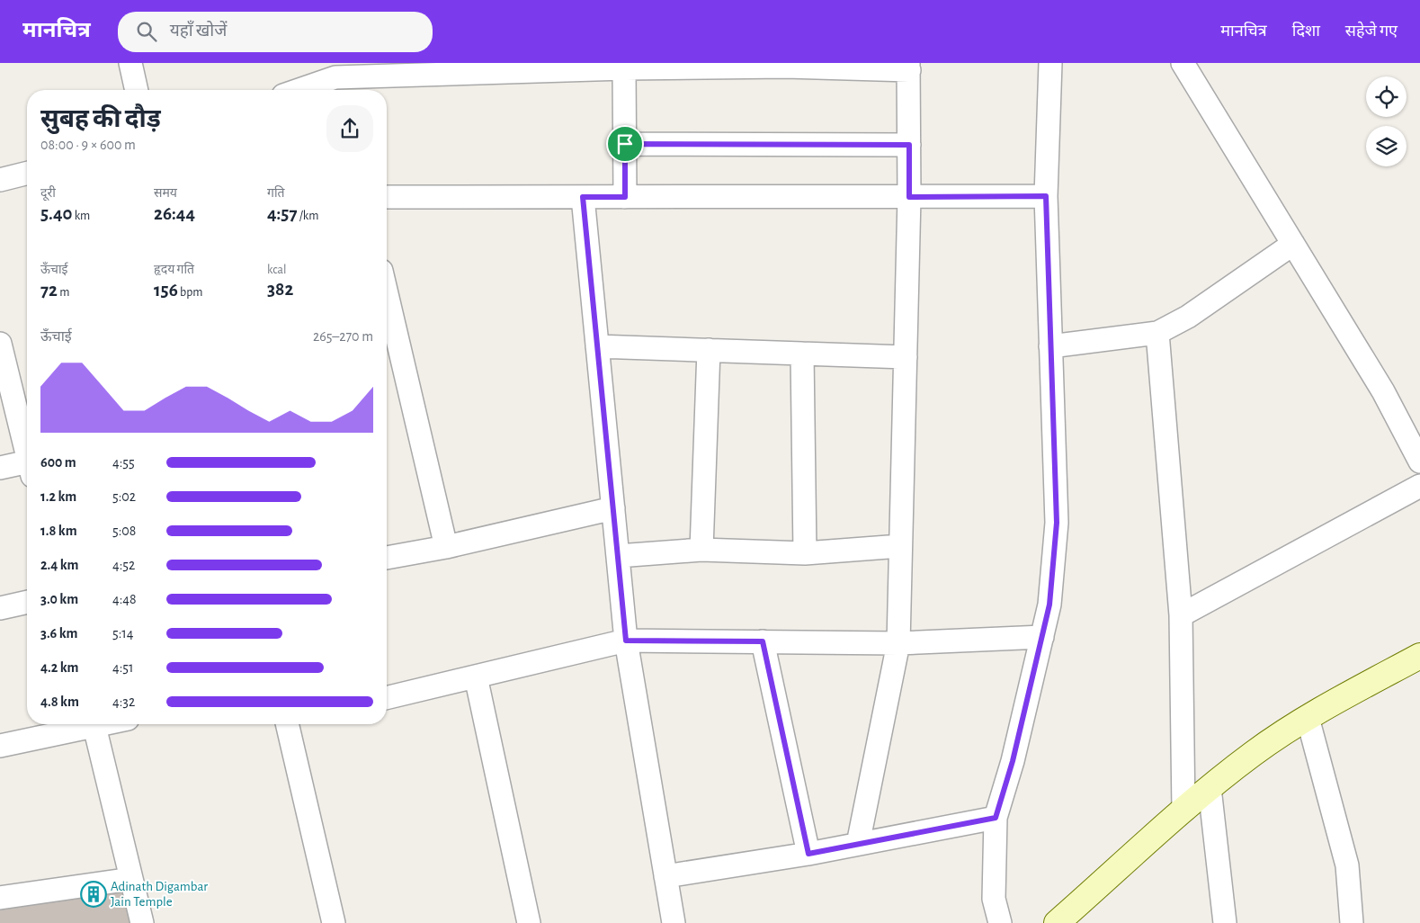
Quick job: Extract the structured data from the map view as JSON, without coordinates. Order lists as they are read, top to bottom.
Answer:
{
  "places": {
    "building": ["Adinath Digambar Jain Temple"]
  },
  "page": {
    "header": "मानचित्र",
    "search": "यहाँ खोजें",
    "nav": ["मानचित्र", "दिशा", "सहेजे गए"],
    "heading": ["सुबह की दौड़", "08:00 · 9 × 600 m"],
    "stats": [
      ["दूरी", "5.40 km"],
      ["समय", "26:44"],
      ["गति", "4:57 /km"],
      ["ऊँचाई", "72 m"],
      ["हृदय गति", "156 bpm"],
      ["kcal", "382"]
    ],
    "chart": ["ऊँचाई", "265–270 m"],
    "list": [
      {
        "name": "600 m",
        "note": "4:55"
      },
      {
        "name": "1.2 km",
        "note": "5:02"
      },
      {
        "name": "1.8 km",
        "note": "5:08"
      },
      {
        "name": "2.4 km",
        "note": "4:52"
      },
      {
        "name": "3.0 km",
        "note": "4:48"
      },
      {
        "name": "3.6 km",
        "note": "5:14"
      },
      {
        "name": "4.2 km",
        "note": "4:51"
      },
      {
        "name": "4.8 km",
        "note": "4:32"
      }
    ]
  }
}
